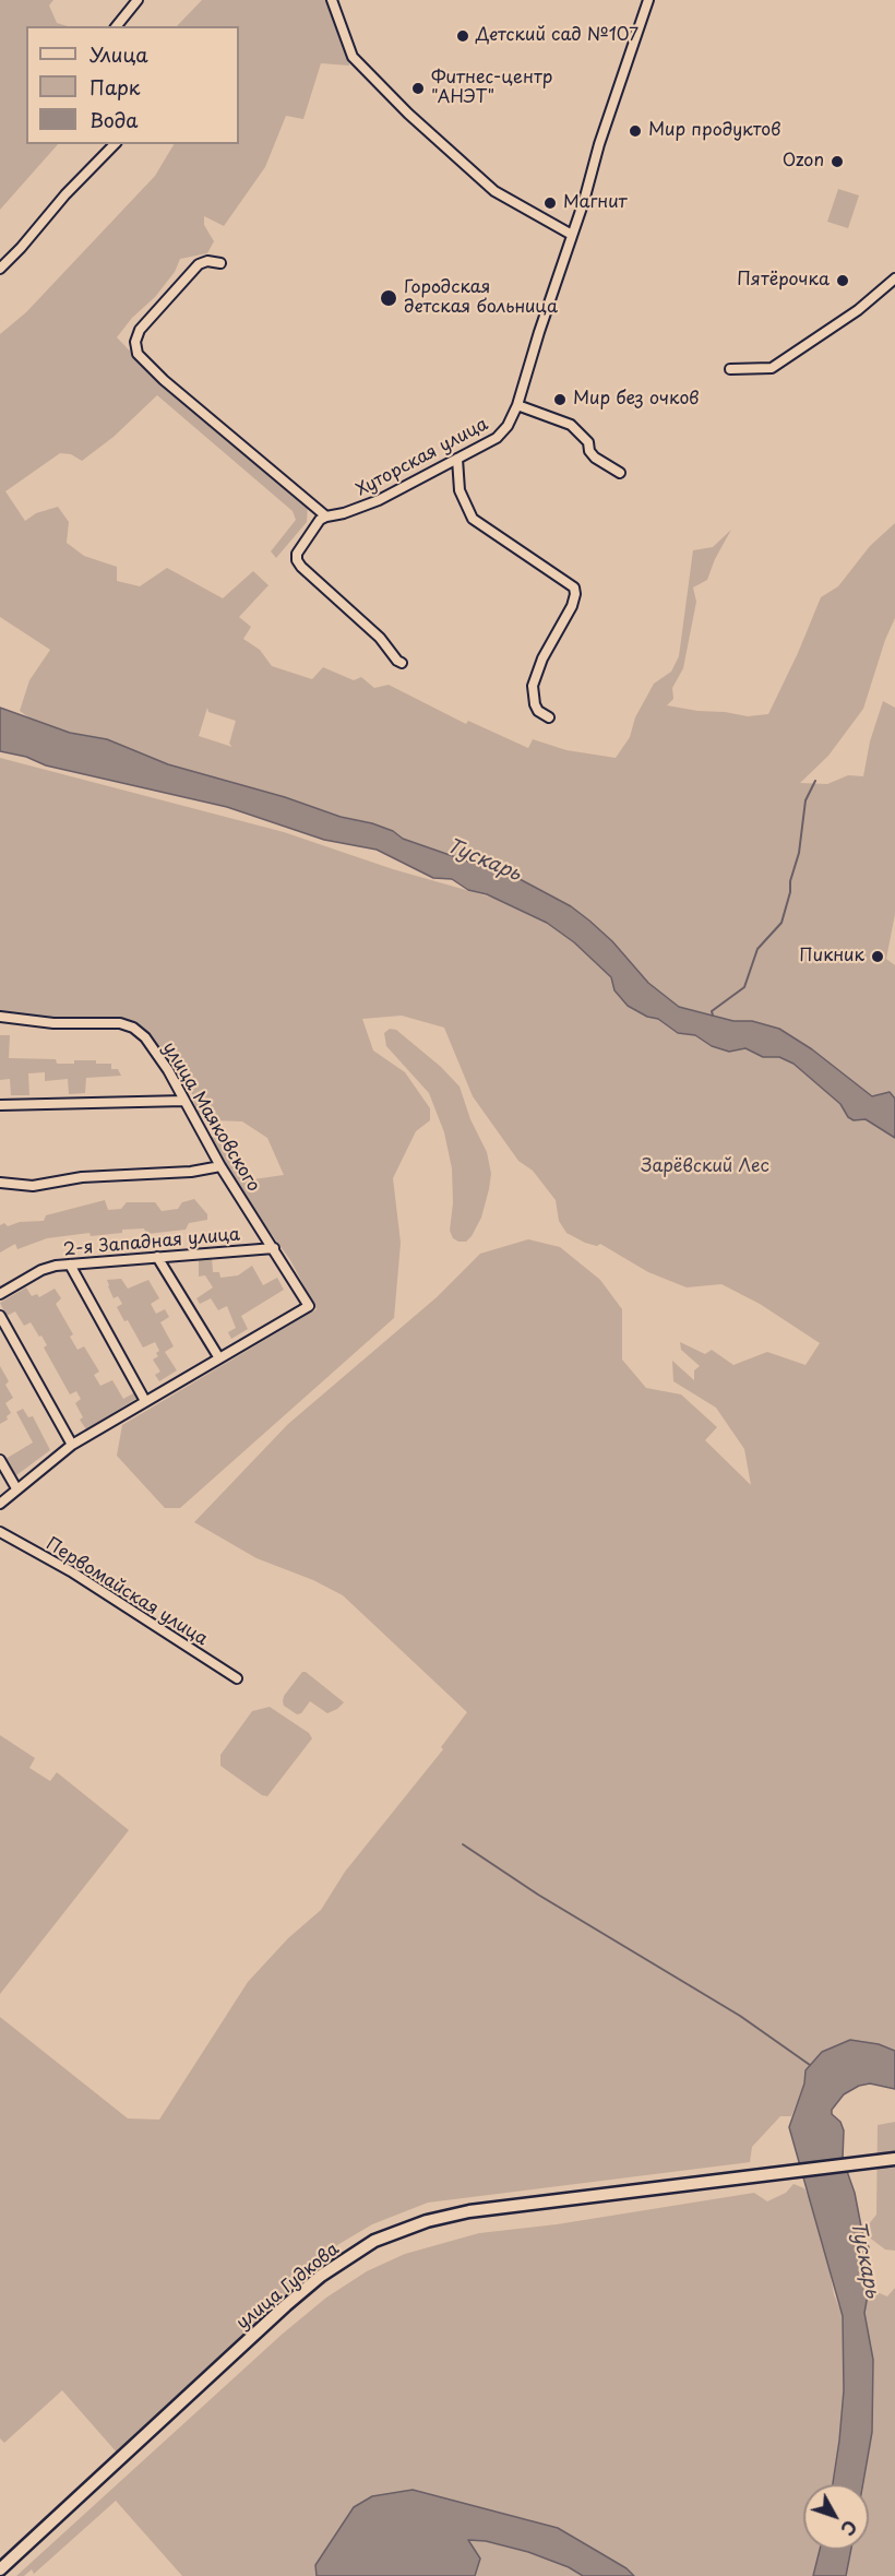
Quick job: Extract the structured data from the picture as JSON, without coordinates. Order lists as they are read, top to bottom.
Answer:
{
  "streets": {
    "main road": ["улица Гудкова"],
    "street": [
      "Хуторская улица",
      "улица Маяковского",
      "2-я Западная улица",
      "Первомайская улица"
    ]
  },
  "crossings": [
    ["улица Маяковского", "2-я Западная улица"]
  ],
  "water": ["Тускарь"],
  "parks": ["Зарёвский Лес"],
  "places": [
    "Детский сад №107",
    "Фитнес-центр \"АНЭТ\"",
    "Мир продуктов",
    "Ozon",
    "Магнит",
    "Пятёрочка",
    "Городская детская больница",
    "Мир без очков",
    "Пикник"
  ],
  "legend": ["Улица", "Парк", "Вода"],
  "north": "bottom right"
}
